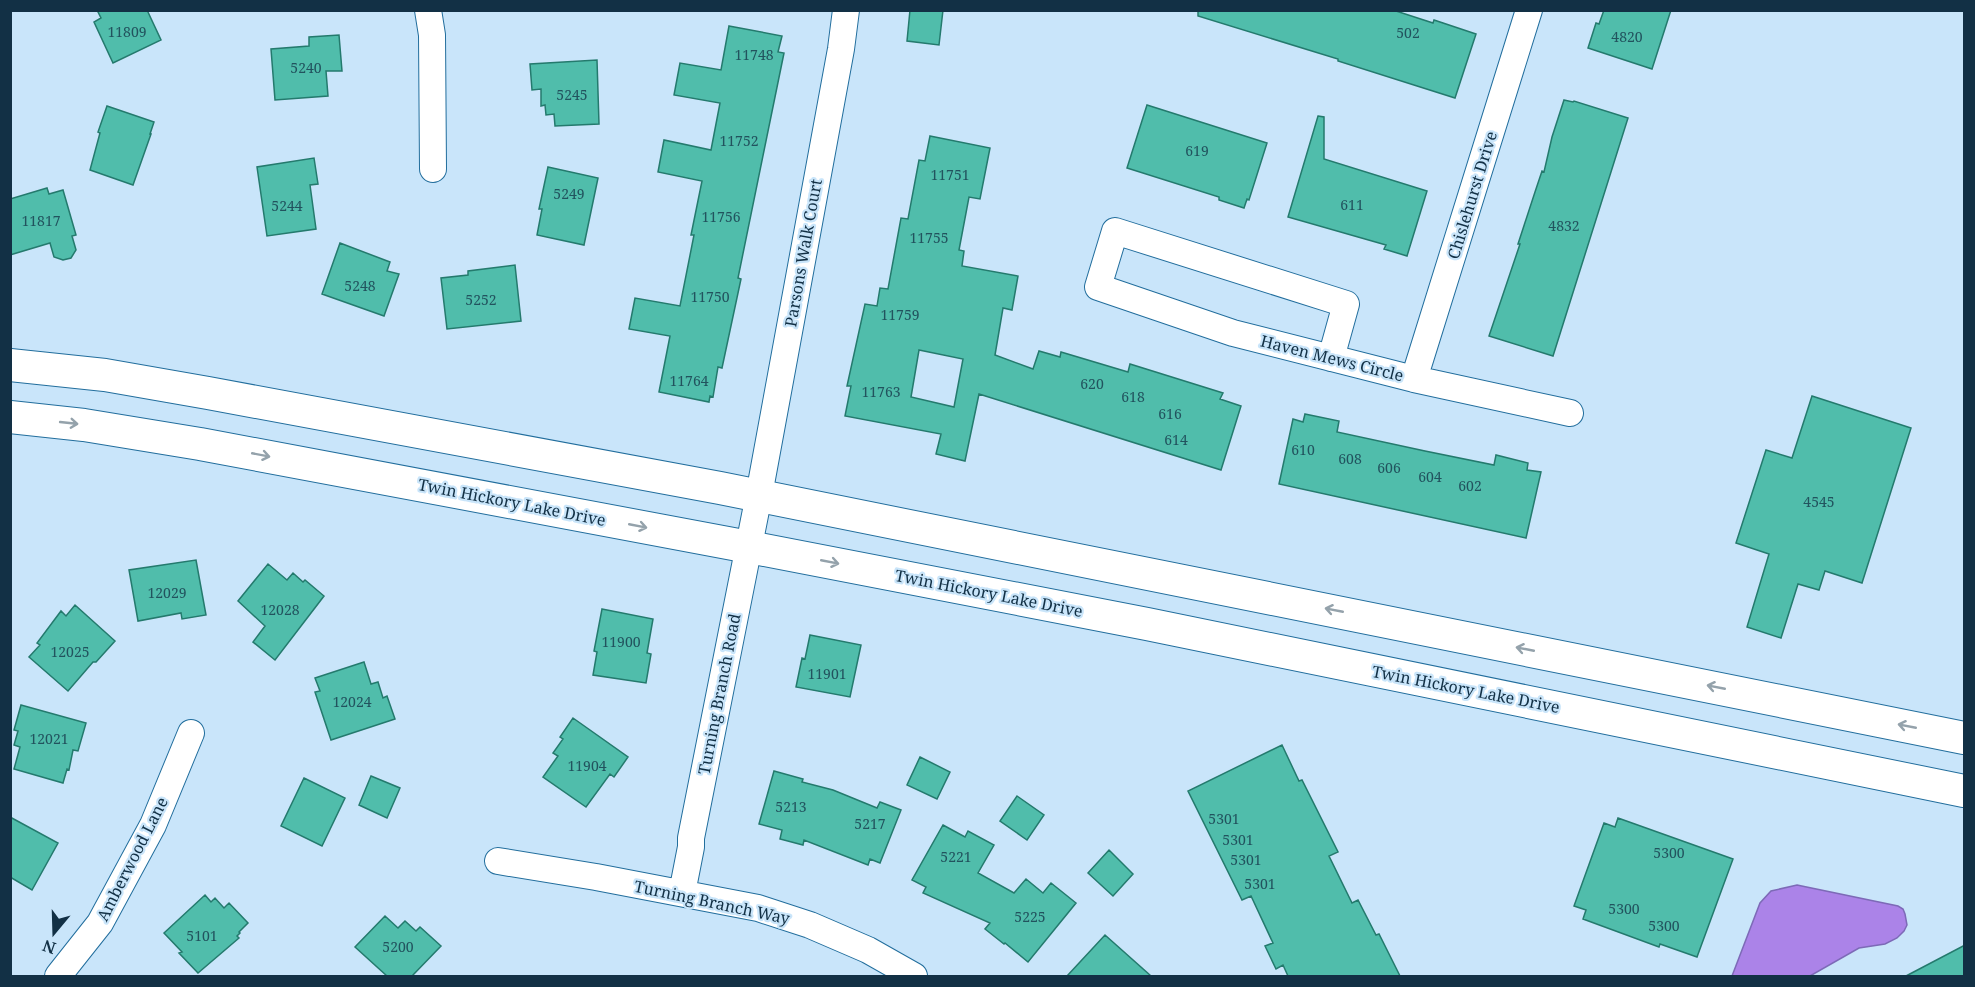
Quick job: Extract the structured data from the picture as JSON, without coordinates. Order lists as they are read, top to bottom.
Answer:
{
  "streets": {
    "street": [
      "Chislehurst Drive",
      "Parsons Walk Court",
      "Haven Mews Circle",
      "Twin Hickory Lake Drive",
      "Turning Branch Road",
      "Amberwood Lane",
      "Turning Branch Way"
    ]
  },
  "crossings": [
    ["Chislehurst Drive", "Haven Mews Circle"],
    ["Parsons Walk Court", "Turning Branch Road"],
    ["Twin Hickory Lake Drive", "Turning Branch Road"],
    ["Turning Branch Road", "Turning Branch Way"]
  ],
  "house_numbers": [
    "11809",
    "502",
    "4820",
    "11748",
    "5240",
    "5245",
    "11752",
    "619",
    "11751",
    "5249",
    "611",
    "5244",
    "11756",
    "11817",
    "4832",
    "11755",
    "5248",
    "11750",
    "5252",
    "11759",
    "11764",
    "620",
    "11763",
    "618",
    "616",
    "614",
    "610",
    "608",
    "606",
    "604",
    "602",
    "4545",
    "12029",
    "12028",
    "11900",
    "12025",
    "11901",
    "12024",
    "12021",
    "11904",
    "5213",
    "5301",
    "5217",
    "5301",
    "5300",
    "5221",
    "5301",
    "5301",
    "5300",
    "5225",
    "5300",
    "5101",
    "5200"
  ],
  "north": "bottom"
}
